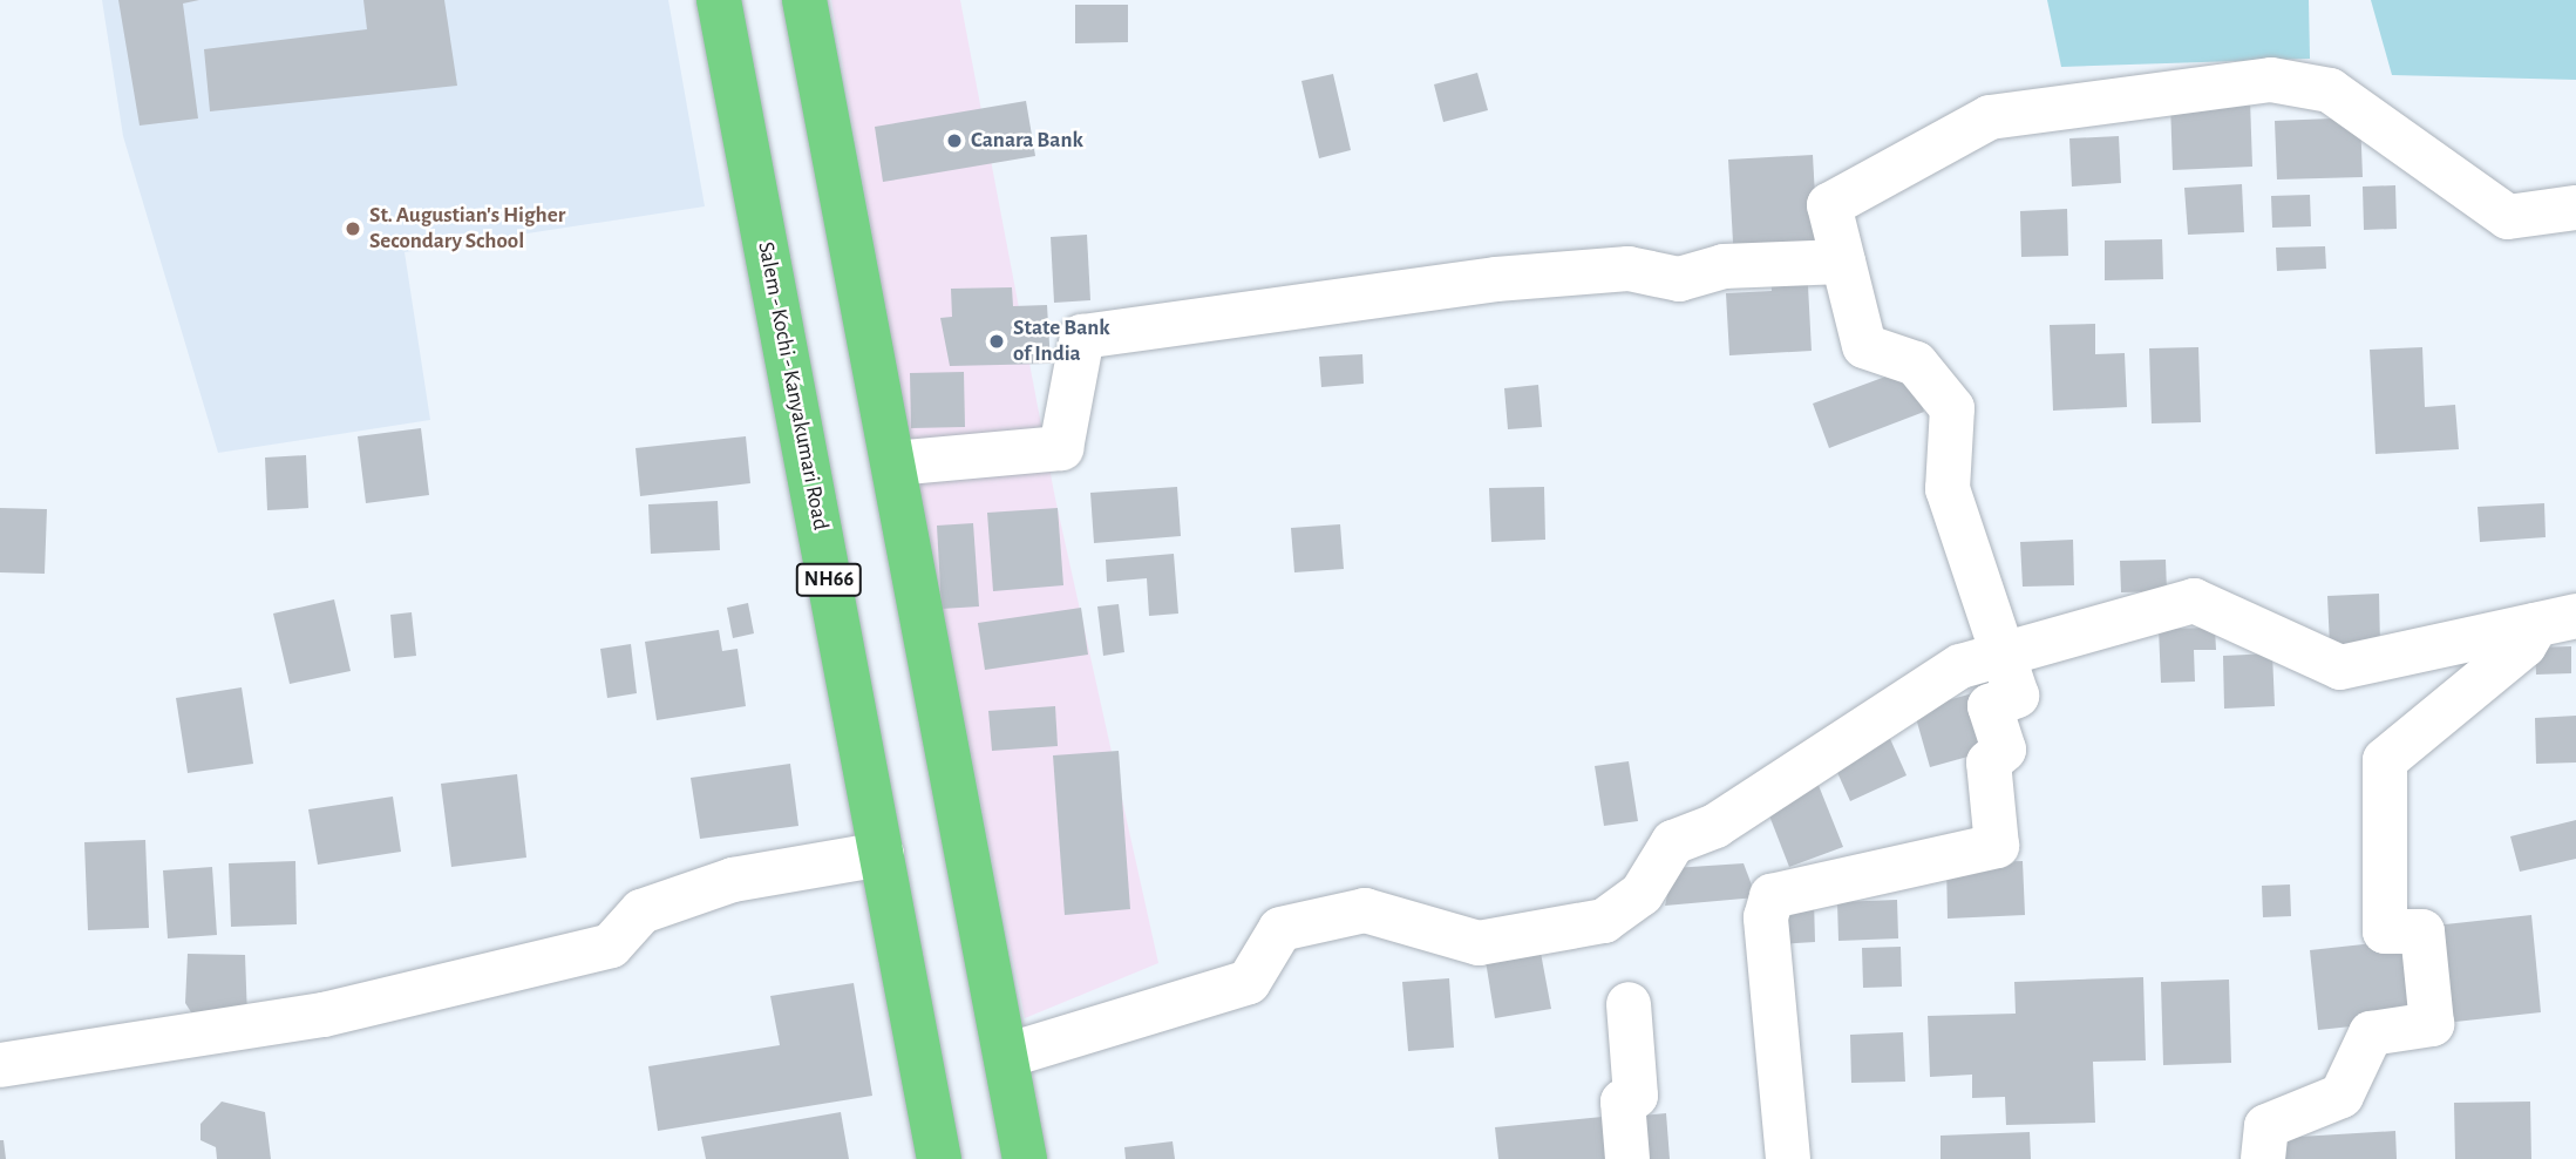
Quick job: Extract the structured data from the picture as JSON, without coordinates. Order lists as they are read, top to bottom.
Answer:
{
  "streets": {
    "highway": ["Salem - Kochi - Kanyakumari Road", "NH66"]
  },
  "places": ["Canara Bank", "St. Augustian's Higher Secondary School", "State Bank of India"]
}
